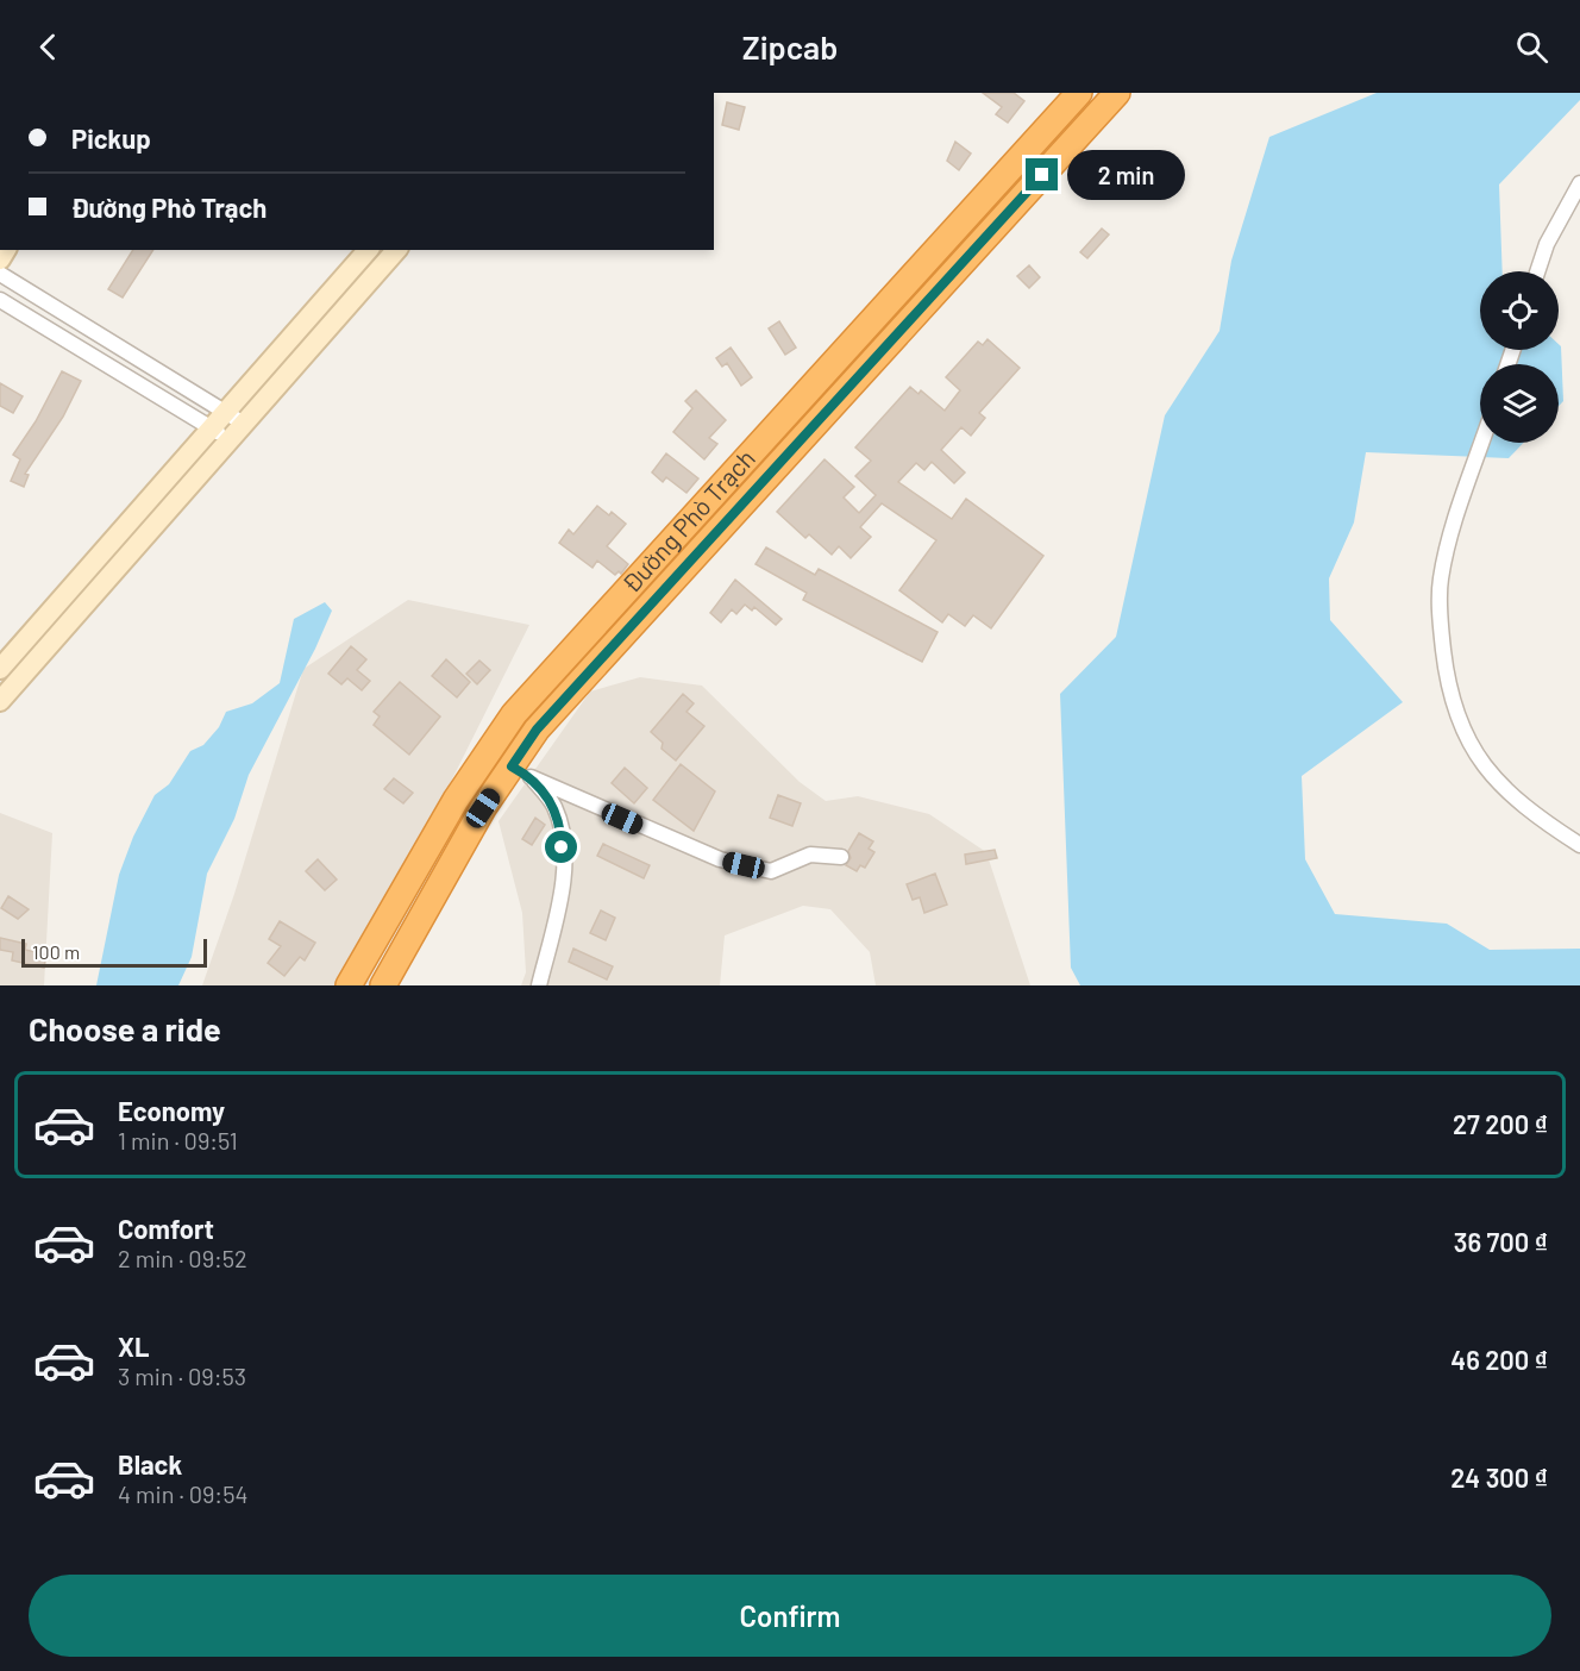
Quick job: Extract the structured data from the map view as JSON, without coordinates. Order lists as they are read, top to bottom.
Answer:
{
  "streets": {
    "highway": ["Đường Phò Trạch"]
  },
  "scale_bar": "100 m",
  "page": {
    "header": "Zipcab",
    "banner": ["Pickup", "Đường Phò Trạch"],
    "bubble": "2 min",
    "scale": "100 m",
    "heading": "Choose a ride",
    "list": [
      {
        "name": "Economy",
        "note": "1 min · 09:51",
        "value": "27 200 ₫"
      },
      {
        "name": "Comfort",
        "note": "2 min · 09:52",
        "value": "36 700 ₫"
      },
      {
        "name": "XL",
        "note": "3 min · 09:53",
        "value": "46 200 ₫"
      },
      {
        "name": "Black",
        "note": "4 min · 09:54",
        "value": "24 300 ₫"
      }
    ],
    "buttons": "Confirm"
  }
}
